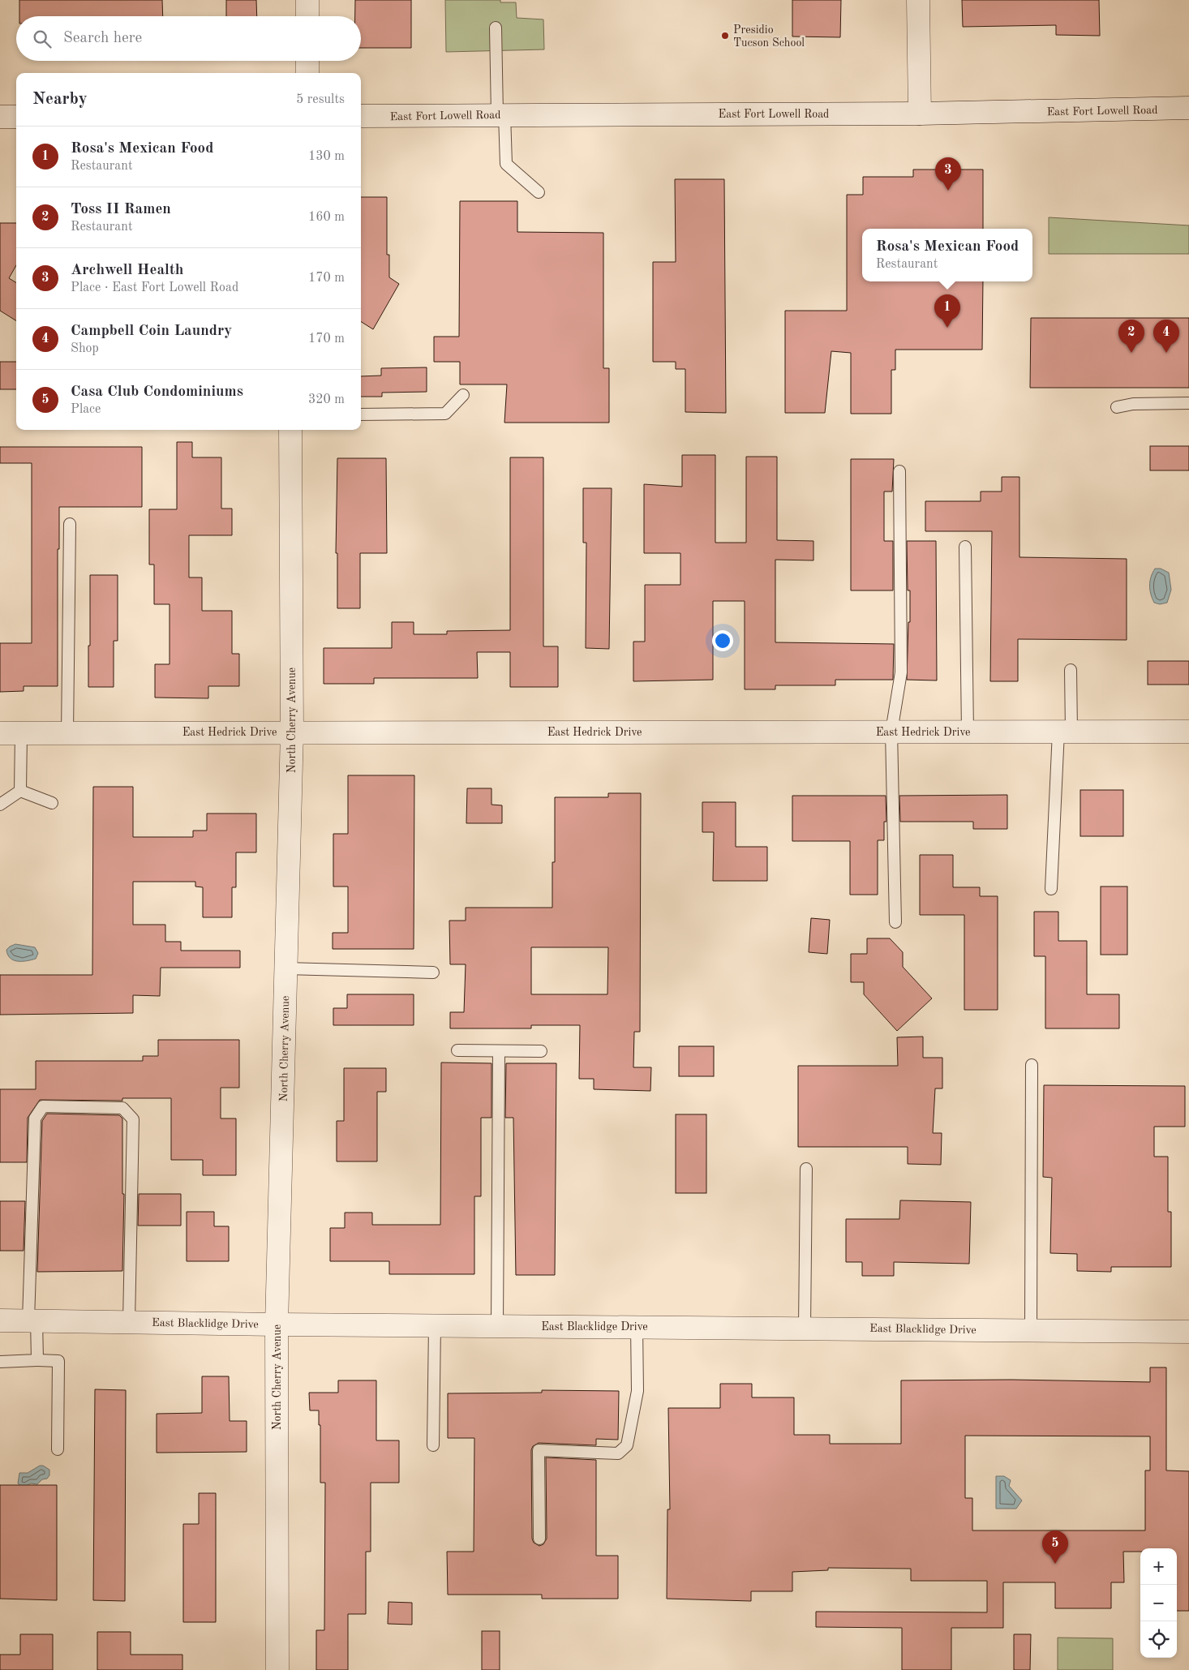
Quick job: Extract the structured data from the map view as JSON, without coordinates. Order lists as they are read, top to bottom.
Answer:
{
  "streets": {
    "street": [
      "East Fort Lowell Road",
      "North Cherry Avenue",
      "East Hedrick Drive",
      "East Blacklidge Drive"
    ]
  },
  "crossings": [
    ["North Cherry Avenue", "East Hedrick Drive"],
    ["North Cherry Avenue", "East Blacklidge Drive"]
  ],
  "places": ["Presidio Tucson School"],
  "page": {
    "search": "Search here",
    "heading": ["Nearby", "5 results"],
    "list": [
      {
        "mark": "1",
        "name": "Rosa's Mexican Food",
        "note": "Restaurant",
        "value": "130 m"
      },
      {
        "mark": "2",
        "name": "Toss II Ramen",
        "note": "Restaurant",
        "value": "160 m"
      },
      {
        "mark": "3",
        "name": "Archwell Health",
        "note": "Place · East Fort Lowell Road",
        "value": "170 m"
      },
      {
        "mark": "4",
        "name": "Campbell Coin Laundry",
        "note": "Shop",
        "value": "170 m"
      },
      {
        "mark": "5",
        "name": "Casa Club Condominiums",
        "note": "Place",
        "value": "320 m"
      }
    ],
    "pins": [
      "3",
      "1",
      "2",
      "4",
      "5"
    ],
    "popup": ["Rosa's Mexican Food", "Restaurant"],
    "map_buttons": ["+", "−"]
  }
}
